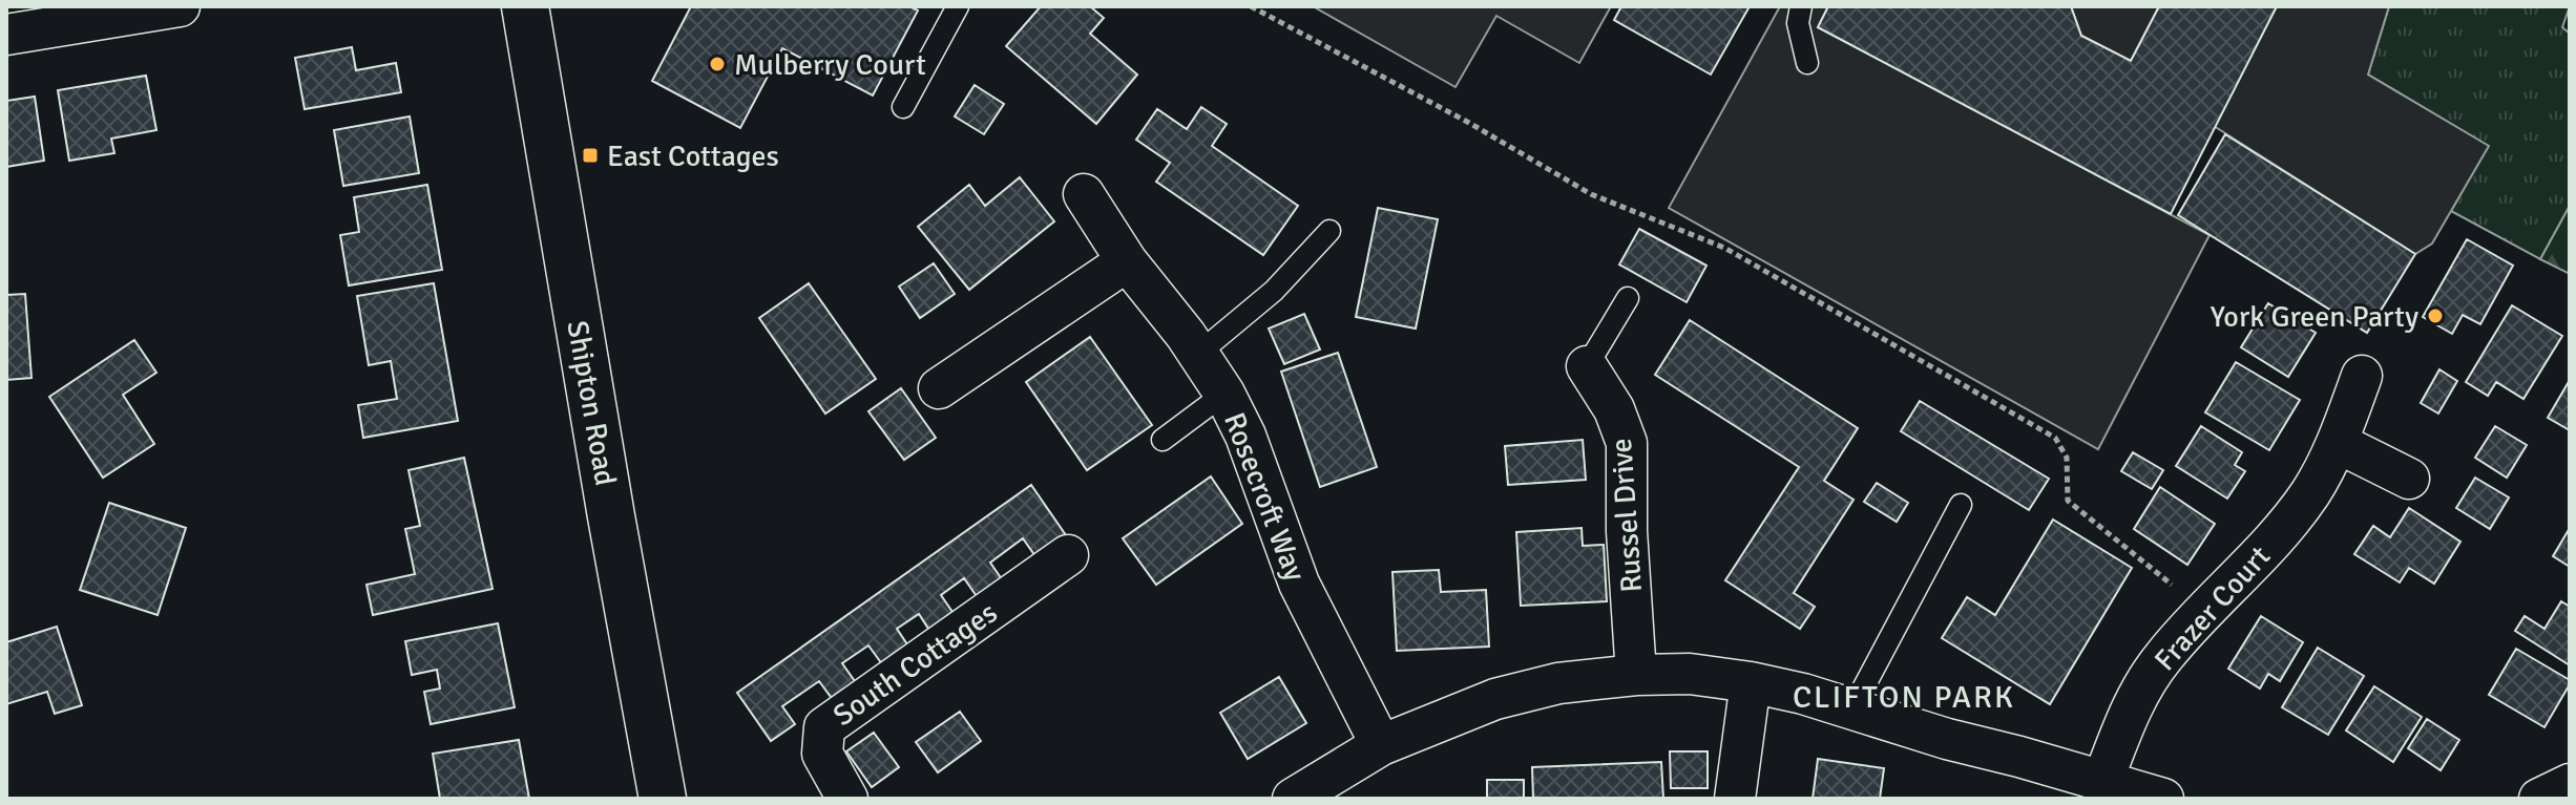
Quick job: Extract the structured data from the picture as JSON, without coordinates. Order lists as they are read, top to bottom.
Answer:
{
  "streets": {
    "main road": ["Shipton Road"],
    "street": [
      "Rosecroft Way",
      "Russel Drive",
      "Frazer Court",
      "South Cottages"
    ]
  },
  "districts": ["CLIFTON PARK"],
  "places": {
    "other": ["Mulberry Court", "York Green Party"],
    "transit": ["East Cottages"]
  }
}
